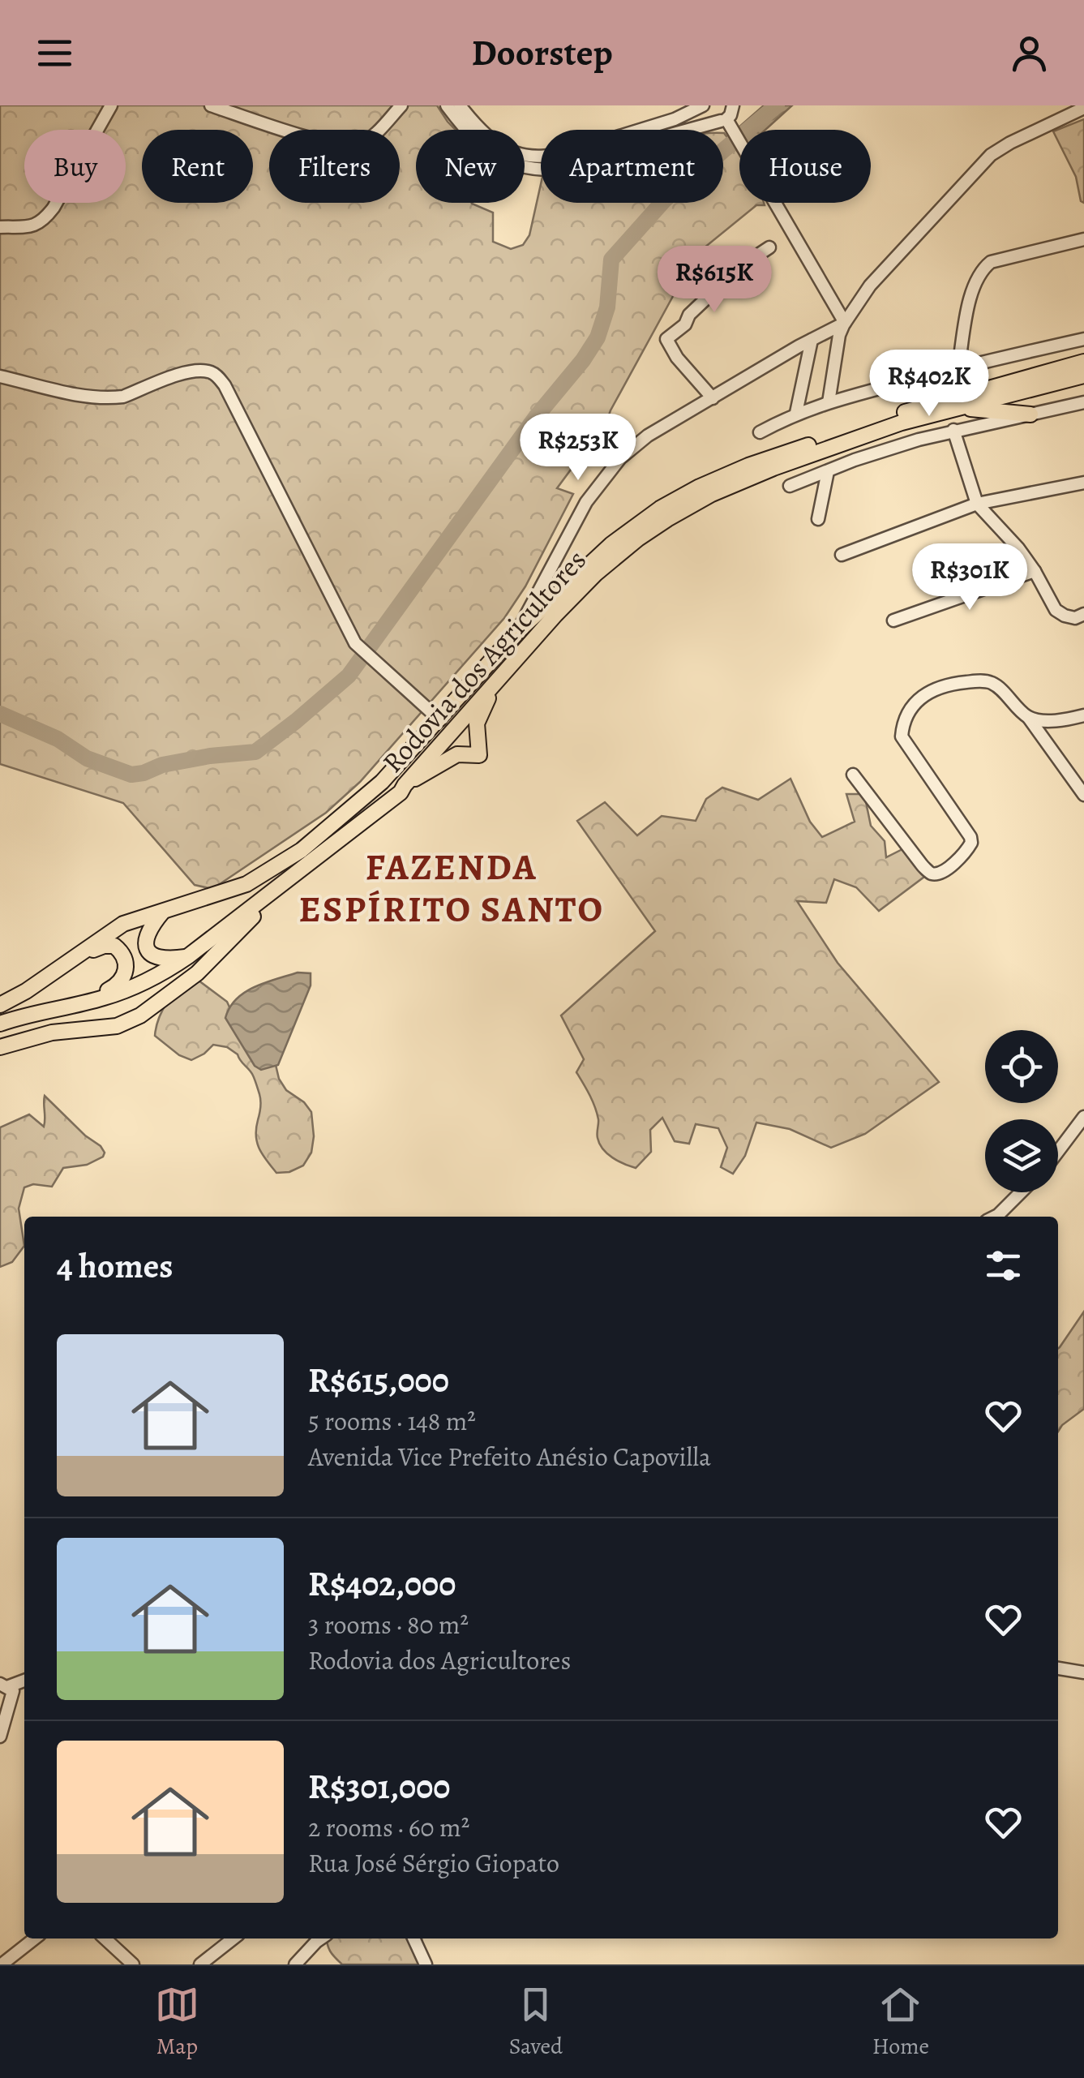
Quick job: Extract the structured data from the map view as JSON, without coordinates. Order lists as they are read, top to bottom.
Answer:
{
  "streets": {
    "main road": ["Rodovia dos Agricultores"]
  },
  "districts": ["FAZENDA ESPÍRITO SANTO"],
  "page": {
    "header": "Doorstep",
    "chip": [
      "Buy",
      "Rent",
      "Filters",
      "New",
      "Apartment",
      "House"
    ],
    "price": [
      "R$615K",
      "R$402K",
      "R$253K",
      "R$301K"
    ],
    "heading": "4 homes",
    "list": [
      {
        "name": "R$615,000",
        "note": "5 rooms · 148 m² · Avenida Vice Prefeito Anésio Capovilla"
      },
      {
        "name": "R$402,000",
        "note": "3 rooms · 80 m² · Rodovia dos Agricultores"
      },
      {
        "name": "R$301,000",
        "note": "2 rooms · 60 m² · Rua José Sérgio Giopato"
      }
    ],
    "tabs": ["Map", "Saved", "Home"]
  }
}
